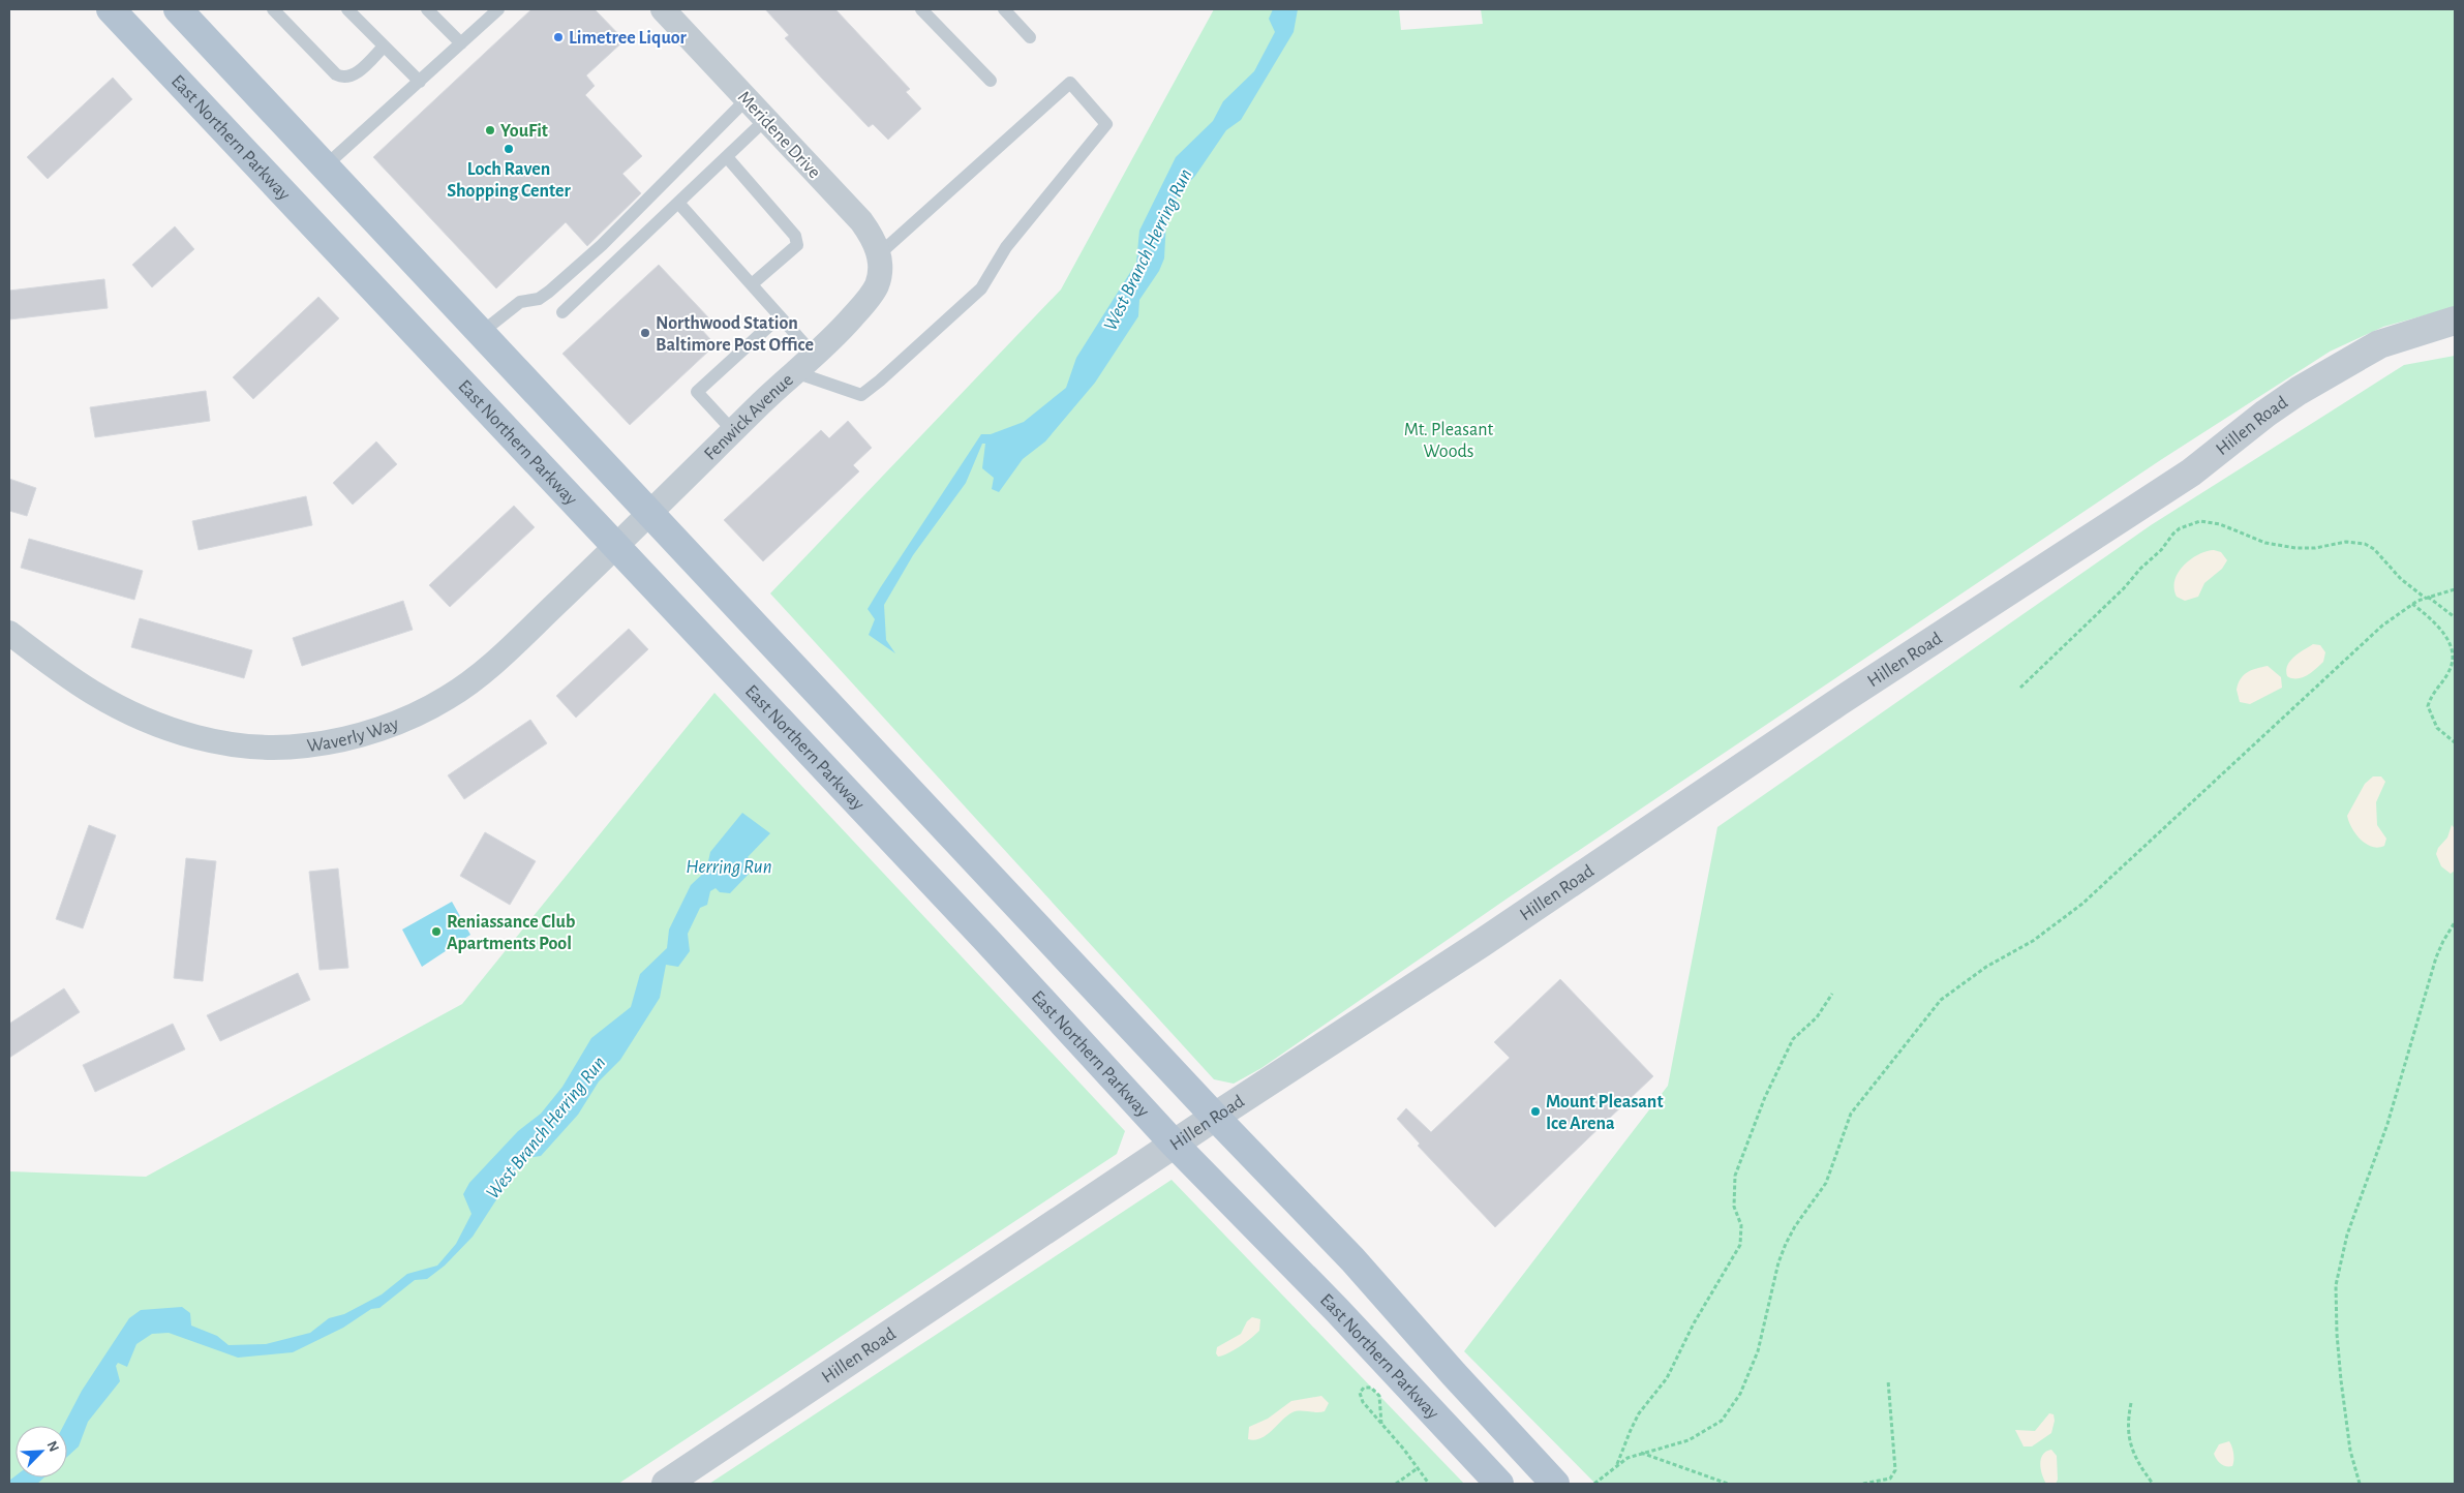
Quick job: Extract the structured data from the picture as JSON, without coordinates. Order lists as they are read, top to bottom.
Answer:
{
  "streets": {
    "main road": ["East Northern Parkway"],
    "street": [
      "Meridene Drive",
      "Fenwick Avenue",
      "Hillen Road",
      "Waverly Way"
    ]
  },
  "crossings": [
    ["Meridene Drive", "Fenwick Avenue"],
    ["East Northern Parkway", "Hillen Road"],
    ["East Northern Parkway", "Waverly Way"],
    ["Fenwick Avenue", "Waverly Way"]
  ],
  "water": ["West Branch Herring Run", "Herring Run"],
  "parks": ["Mt. Pleasant Woods"],
  "places": [
    "Limetree Liquor",
    "YouFit",
    "Loch Raven Shopping Center",
    "Northwood Station Baltimore Post Office",
    "Reniassance Club Apartments Pool",
    "Mount Pleasant Ice Arena"
  ],
  "north": "top right"
}
